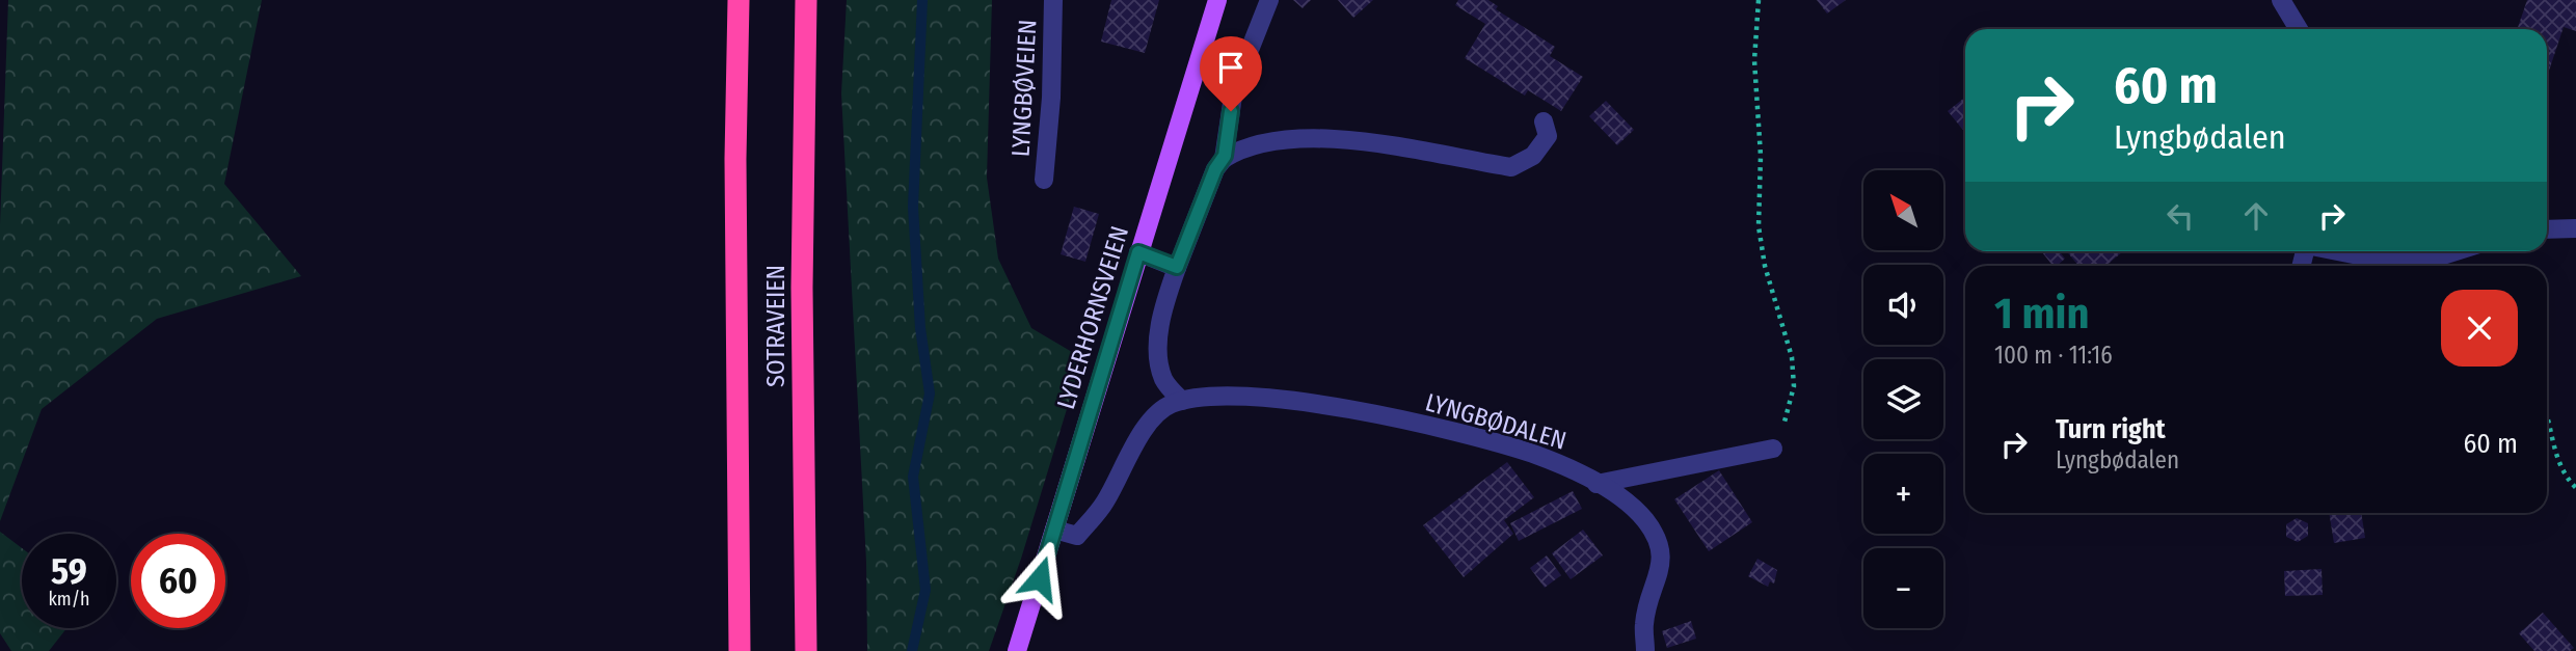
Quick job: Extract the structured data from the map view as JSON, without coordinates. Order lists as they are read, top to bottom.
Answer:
{
  "streets": {
    "highway": ["SOTRAVEIEN"],
    "main road": ["LYDERHORNSVEIEN"],
    "street": ["LYNGBØVEIEN", "LYNGBØDALEN"]
  },
  "crossings": [
    ["LYDERHORNSVEIEN", "LYNGBØDALEN"]
  ],
  "north": "top left",
  "page": {
    "turn": ["60 m", "Lyngbødalen"],
    "map_buttons": ["+", "−"],
    "heading": ["1 min", "100 m · 11:16"],
    "list": [
      {
        "name": "Turn right",
        "note": "Lyngbødalen",
        "value": "60 m"
      }
    ],
    "speed": "59 km/h",
    "limit": "60"
  }
}
